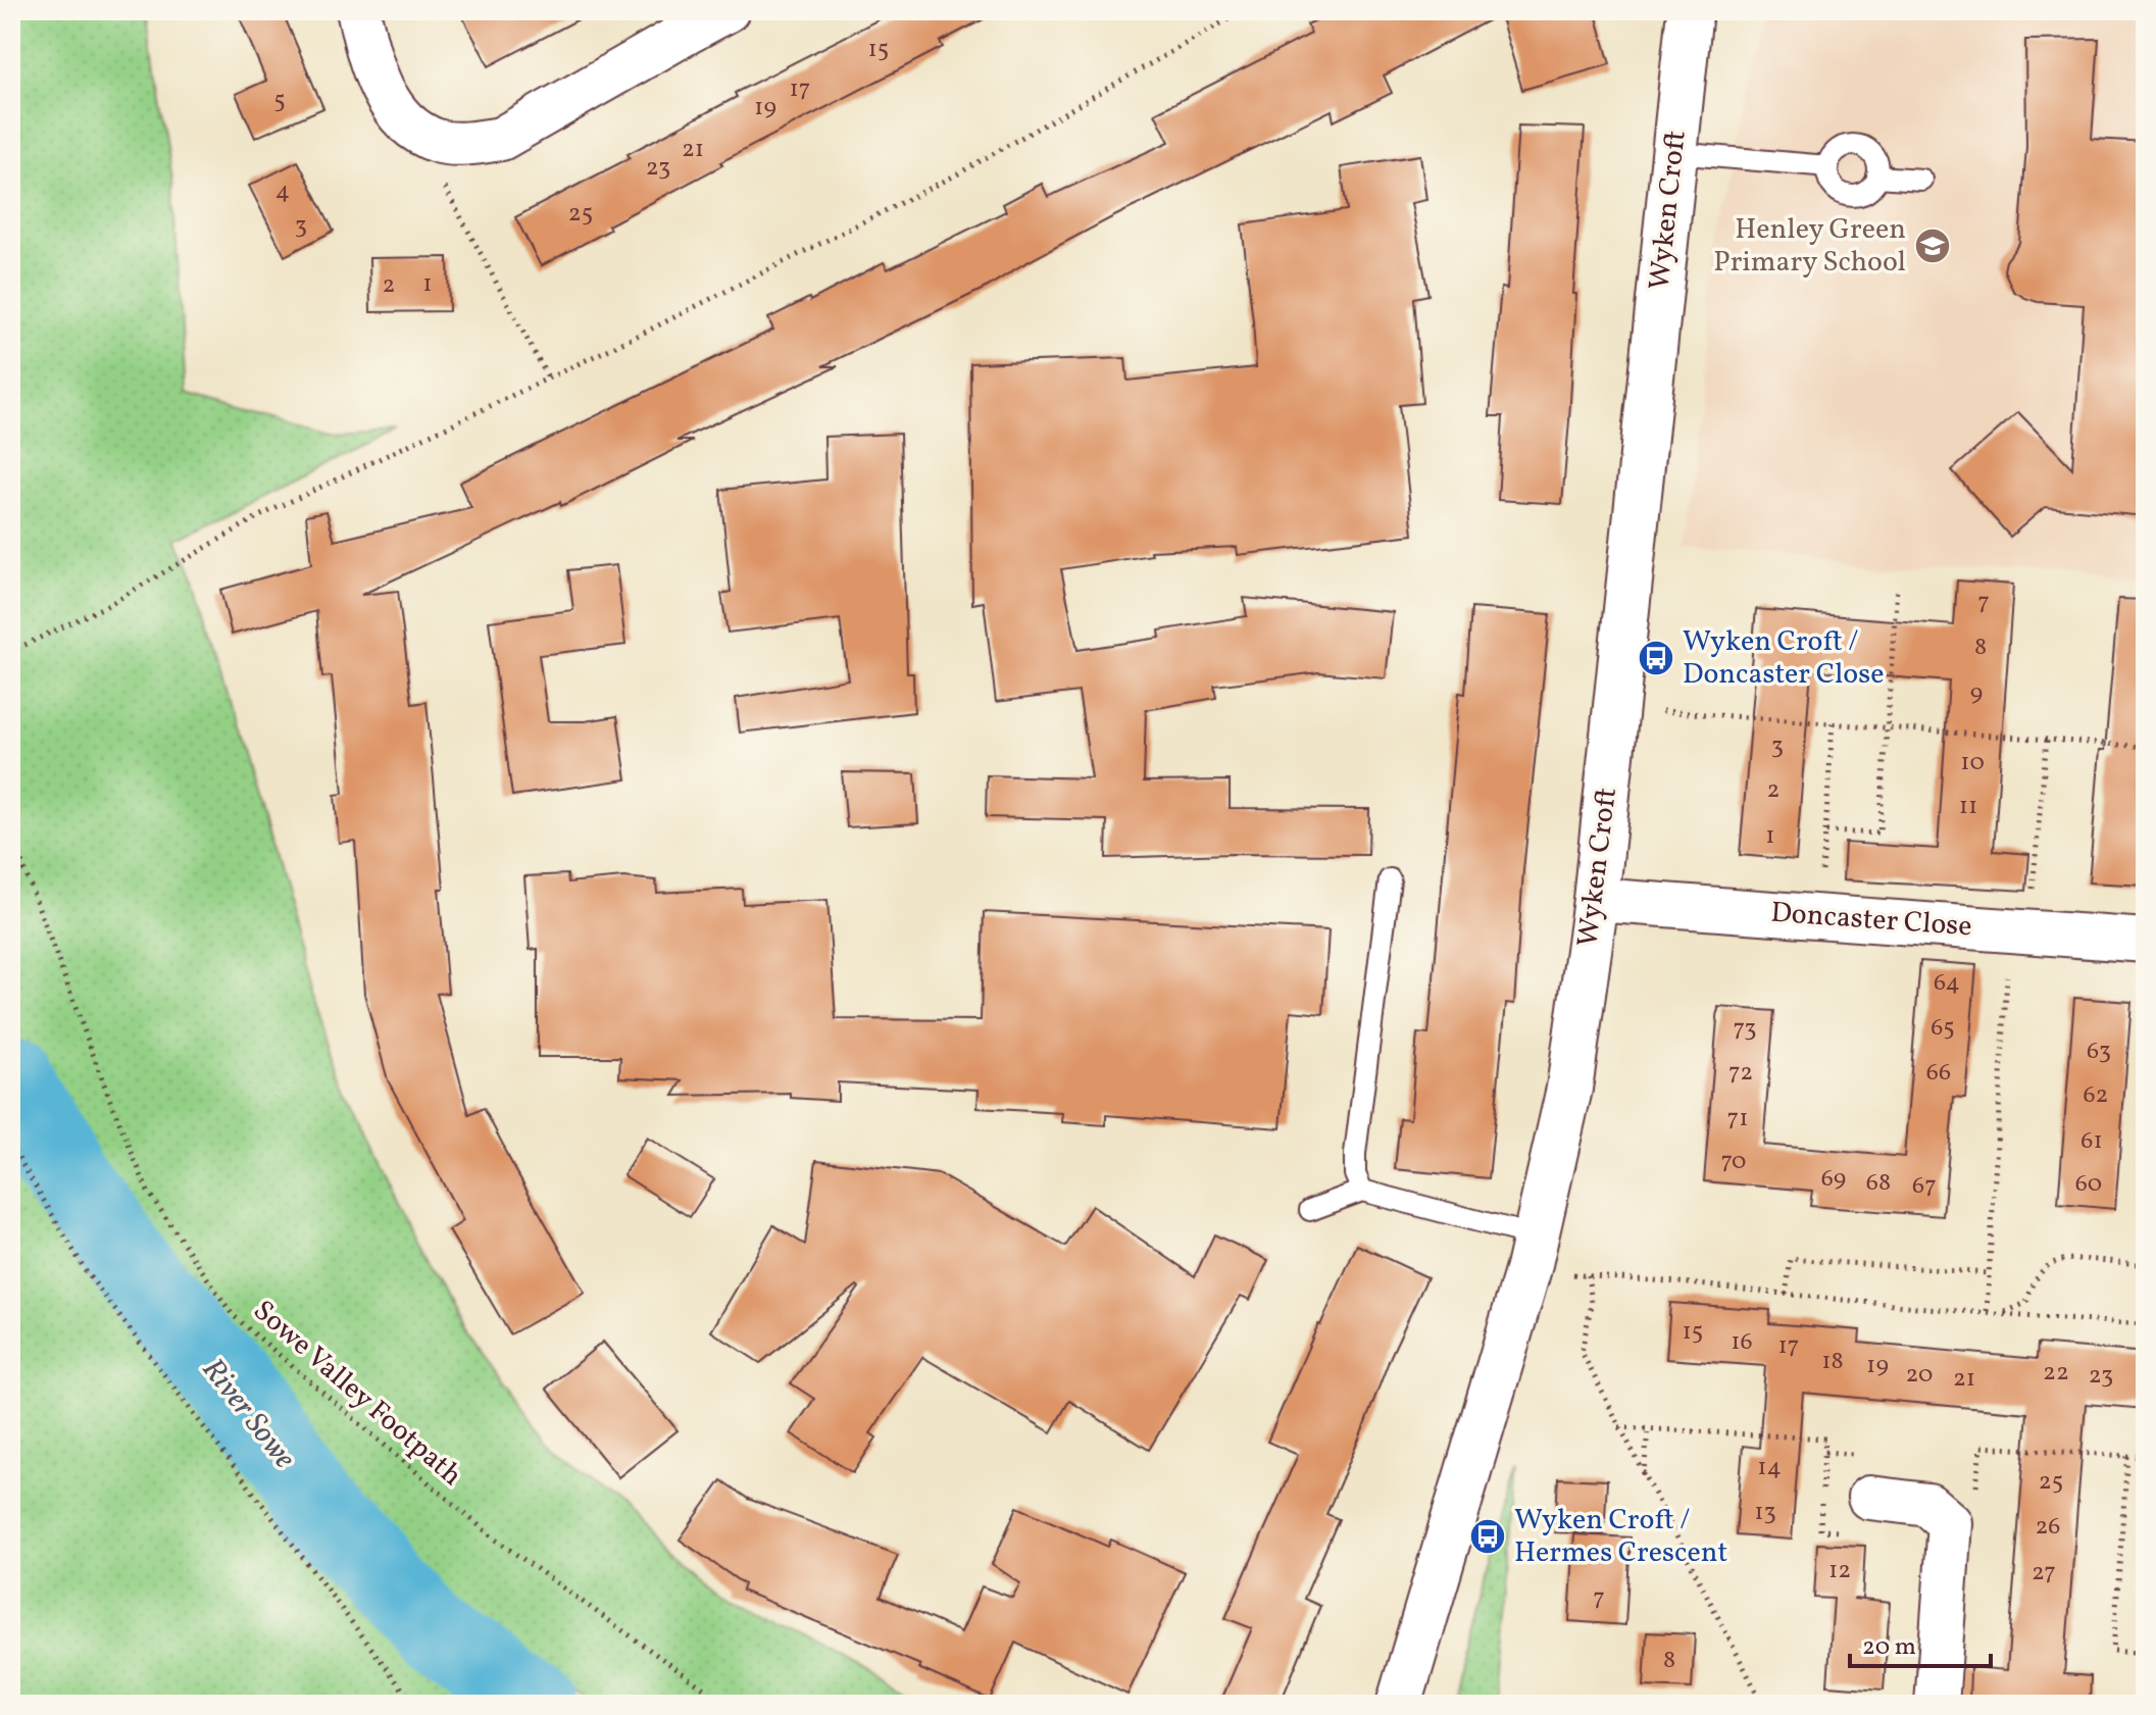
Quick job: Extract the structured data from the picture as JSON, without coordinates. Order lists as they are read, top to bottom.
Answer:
{
  "streets": {
    "street": ["Wyken Croft", "Doncaster Close"],
    "path": ["Sowe Valley Footpath"]
  },
  "crossings": [
    ["Wyken Croft", "Doncaster Close"]
  ],
  "water": ["River Sowe"],
  "places": {
    "school or university": ["Henley Green Primary School"],
    "bus stop": ["Wyken Croft / Doncaster Close", "Wyken Croft / Hermes Crescent"]
  },
  "house_numbers": [
    "15",
    "17",
    "5",
    "19",
    "21",
    "23",
    "4",
    "25",
    "3",
    "1",
    "2",
    "7",
    "8",
    "9",
    "3",
    "10",
    "2",
    "11",
    "1",
    "64",
    "65",
    "73",
    "63",
    "72",
    "66",
    "62",
    "71",
    "61",
    "70",
    "69",
    "68",
    "60",
    "67",
    "15",
    "16",
    "17",
    "18",
    "19",
    "22",
    "20",
    "23",
    "21",
    "14",
    "25",
    "13",
    "26",
    "12",
    "27",
    "7",
    "8"
  ],
  "scale_bar": "20 m"
}
